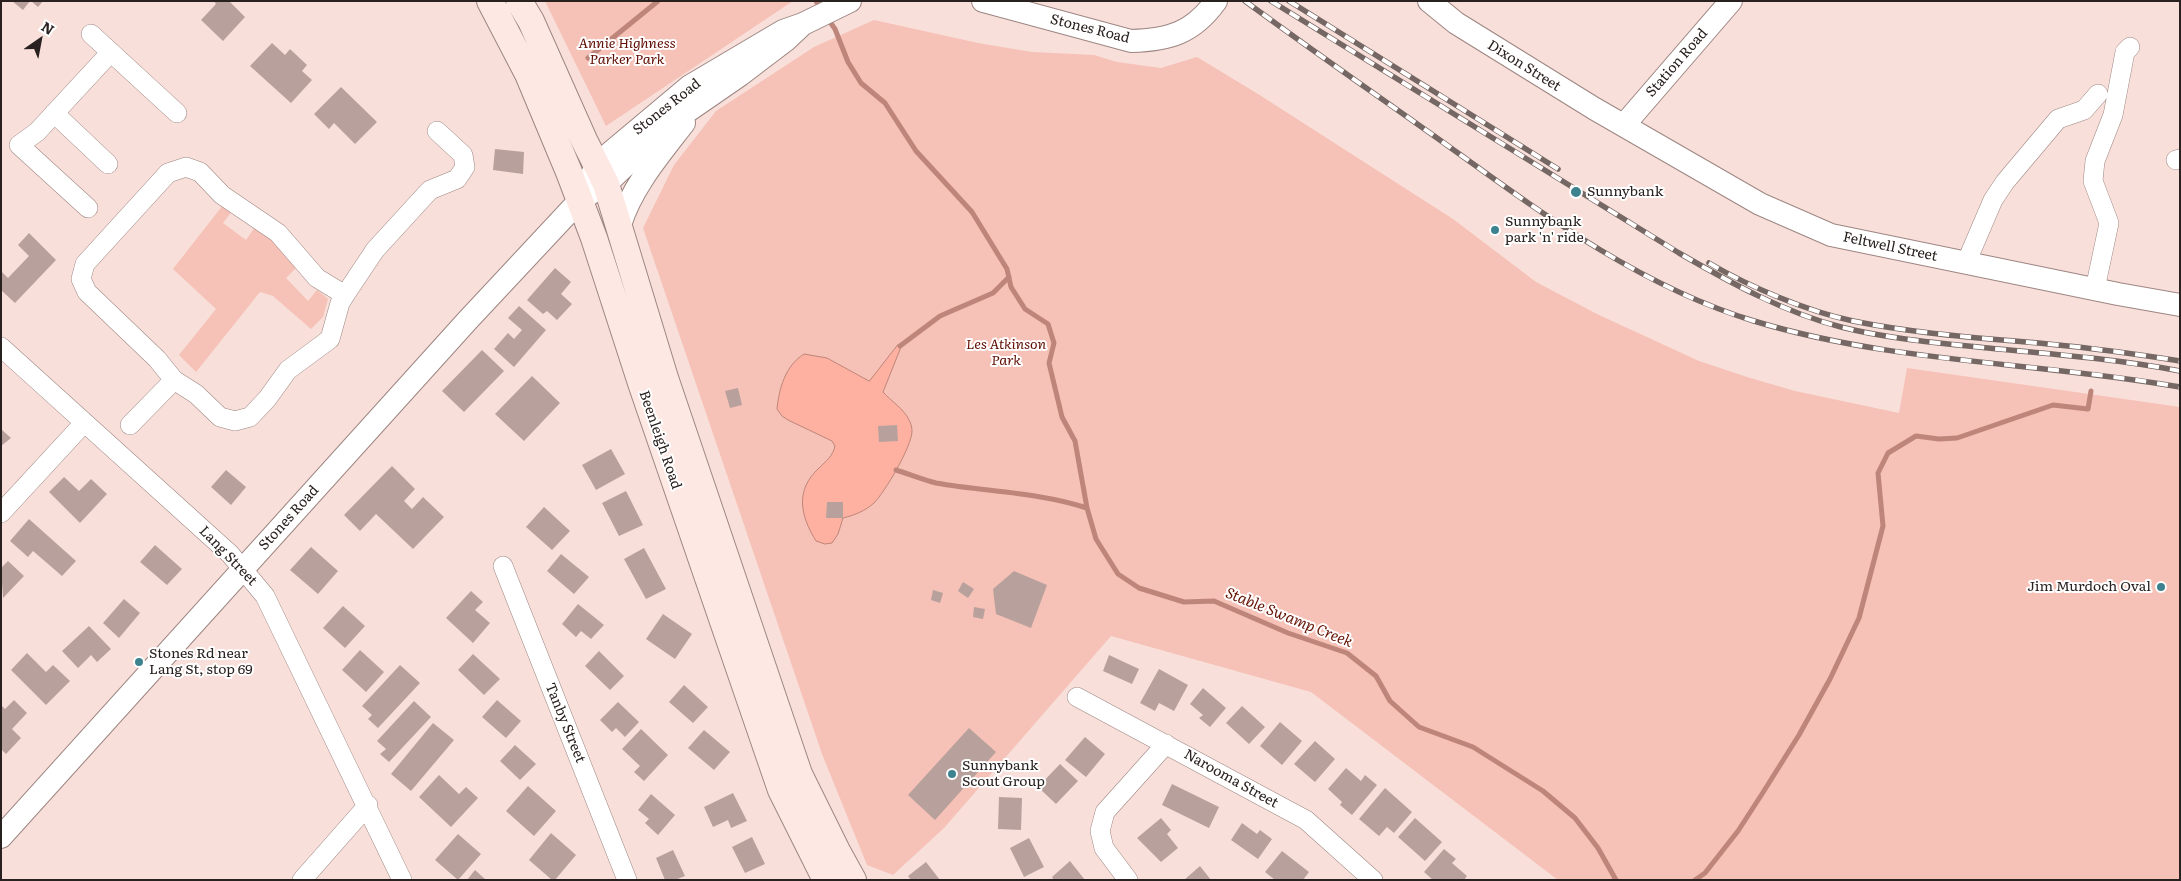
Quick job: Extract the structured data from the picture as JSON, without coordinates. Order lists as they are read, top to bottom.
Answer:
{
  "streets": {
    "main road": ["Beenleigh Road"],
    "street": [
      "Stones Road",
      "Station Road",
      "Dixon Street",
      "Feltwell Street",
      "Lang Street",
      "Tanby Street",
      "Narooma Street"
    ]
  },
  "crossings": [
    ["Stones Road", "Beenleigh Road"],
    ["Stones Road", "Lang Street"],
    ["Station Road", "Dixon Street"],
    ["Station Road", "Feltwell Street"],
    ["Dixon Street", "Feltwell Street"]
  ],
  "water": ["Stable Swamp Creek"],
  "parks": ["Annie Highness Parker Park", "Les Atkinson Park"],
  "places": [
    "Sunnybank",
    "Sunnybank park 'n' ride",
    "Jim Murdoch Oval",
    "Stones Rd near Lang St, stop 69",
    "Sunnybank Scout Group"
  ],
  "north": "top right"
}
